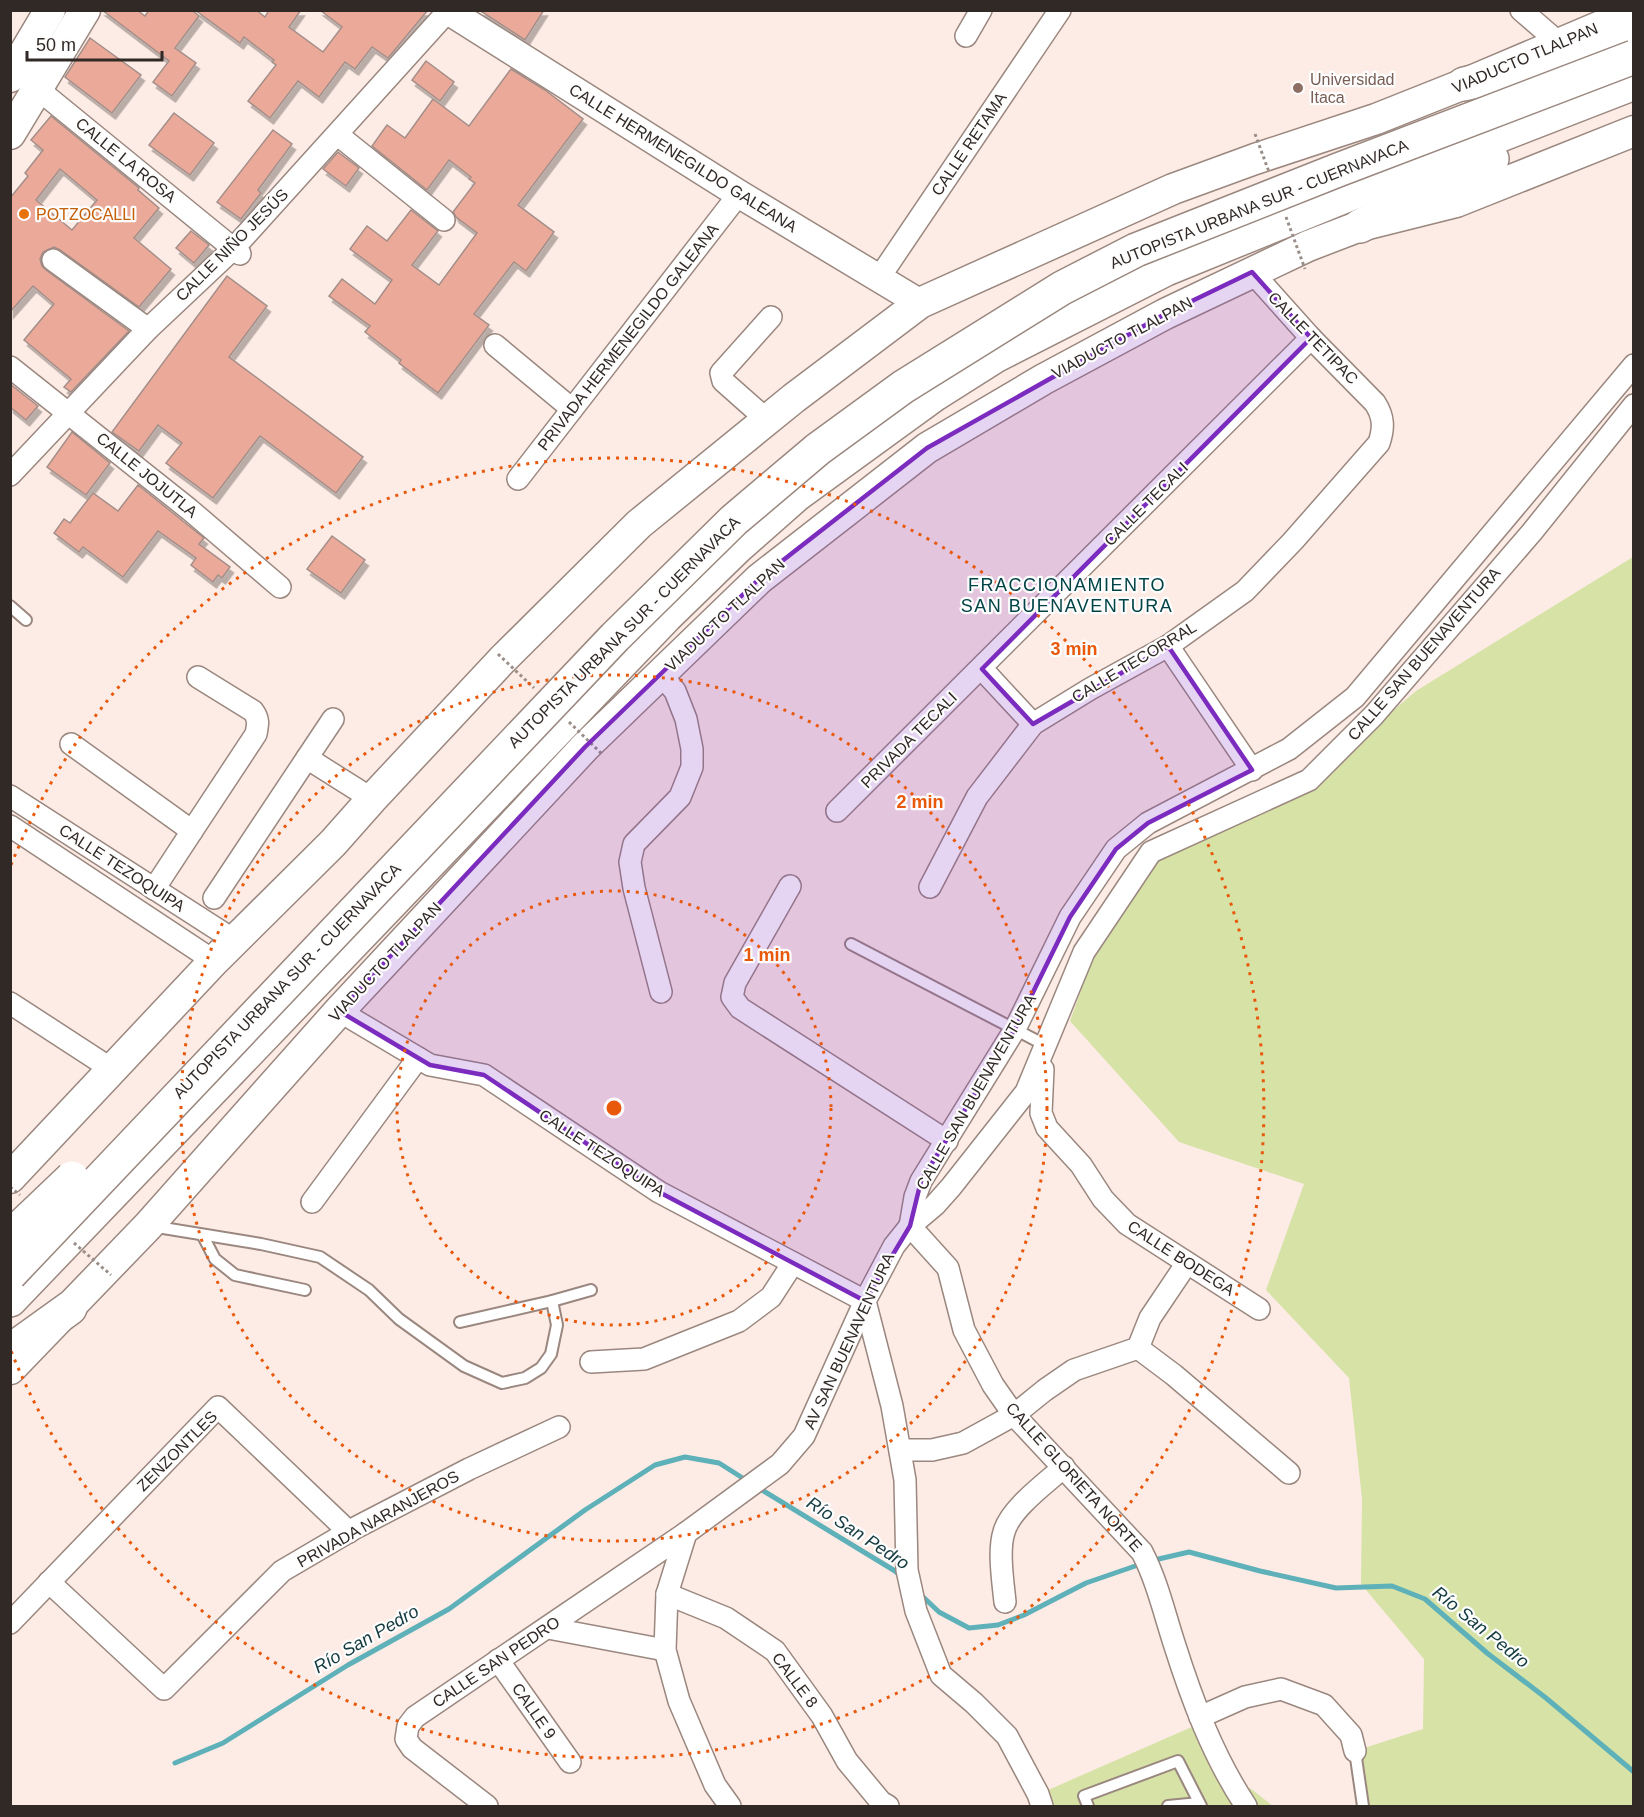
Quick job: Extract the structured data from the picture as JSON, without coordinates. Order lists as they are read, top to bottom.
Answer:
{
  "streets": {
    "highway": ["VIADUCTO TLALPAN", "AUTOPISTA URBANA SUR - CUERNAVACA"],
    "street": [
      "CALLE RETAMA",
      "CALLE HERMENEGILDO GALEANA",
      "CALLE LA ROSA",
      "CALLE NIÑO JESÚS",
      "PRIVADA HERMENEGILDO GALEANA",
      "CALLE TETIPAC",
      "CALLE JOJUTLA",
      "CALLE TECALI",
      "CALLE SAN BUENAVENTURA",
      "CALLE TECORRAL",
      "PRIVADA TECALI",
      "CALLE TEZOQUIPA",
      "CALLE BODEGA",
      "AV SAN BUENAVENTURA",
      "ZENZONTLES",
      "CALLE GLORIETA NORTE",
      "PRIVADA NARANJEROS",
      "CALLE SAN PEDRO",
      "CALLE 8",
      "CALLE 9"
    ]
  },
  "crossings": [
    ["VIADUCTO TLALPAN", "CALLE HERMENEGILDO GALEANA"],
    ["VIADUCTO TLALPAN", "AUTOPISTA URBANA SUR - CUERNAVACA"],
    ["VIADUCTO TLALPAN", "CALLE TETIPAC"],
    ["VIADUCTO TLALPAN", "CALLE TEZOQUIPA"],
    ["CALLE RETAMA", "CALLE HERMENEGILDO GALEANA"],
    ["CALLE HERMENEGILDO GALEANA", "CALLE NIÑO JESÚS"],
    ["CALLE HERMENEGILDO GALEANA", "PRIVADA HERMENEGILDO GALEANA"],
    ["CALLE LA ROSA", "CALLE NIÑO JESÚS"],
    ["CALLE NIÑO JESÚS", "CALLE JOJUTLA"],
    ["CALLE TETIPAC", "CALLE TECALI"],
    ["CALLE TETIPAC", "CALLE TECORRAL"],
    ["CALLE TECALI", "PRIVADA TECALI"],
    ["CALLE SAN BUENAVENTURA", "CALLE BODEGA"],
    ["CALLE SAN BUENAVENTURA", "AV SAN BUENAVENTURA"],
    ["CALLE SAN BUENAVENTURA", "CALLE GLORIETA NORTE"],
    ["CALLE TEZOQUIPA", "AV SAN BUENAVENTURA"],
    ["AV SAN BUENAVENTURA", "CALLE SAN PEDRO"],
    ["ZENZONTLES", "PRIVADA NARANJEROS"],
    ["CALLE SAN PEDRO", "CALLE 9"]
  ],
  "districts": ["FRACCIONAMIENTO SAN BUENAVENTURA"],
  "water": ["Río San Pedro"],
  "places": ["Universidad Itaca", "POTZOCALLI"],
  "scale_bar": "50 m",
  "rings": ["3 min", "2 min", "1 min"]
}
